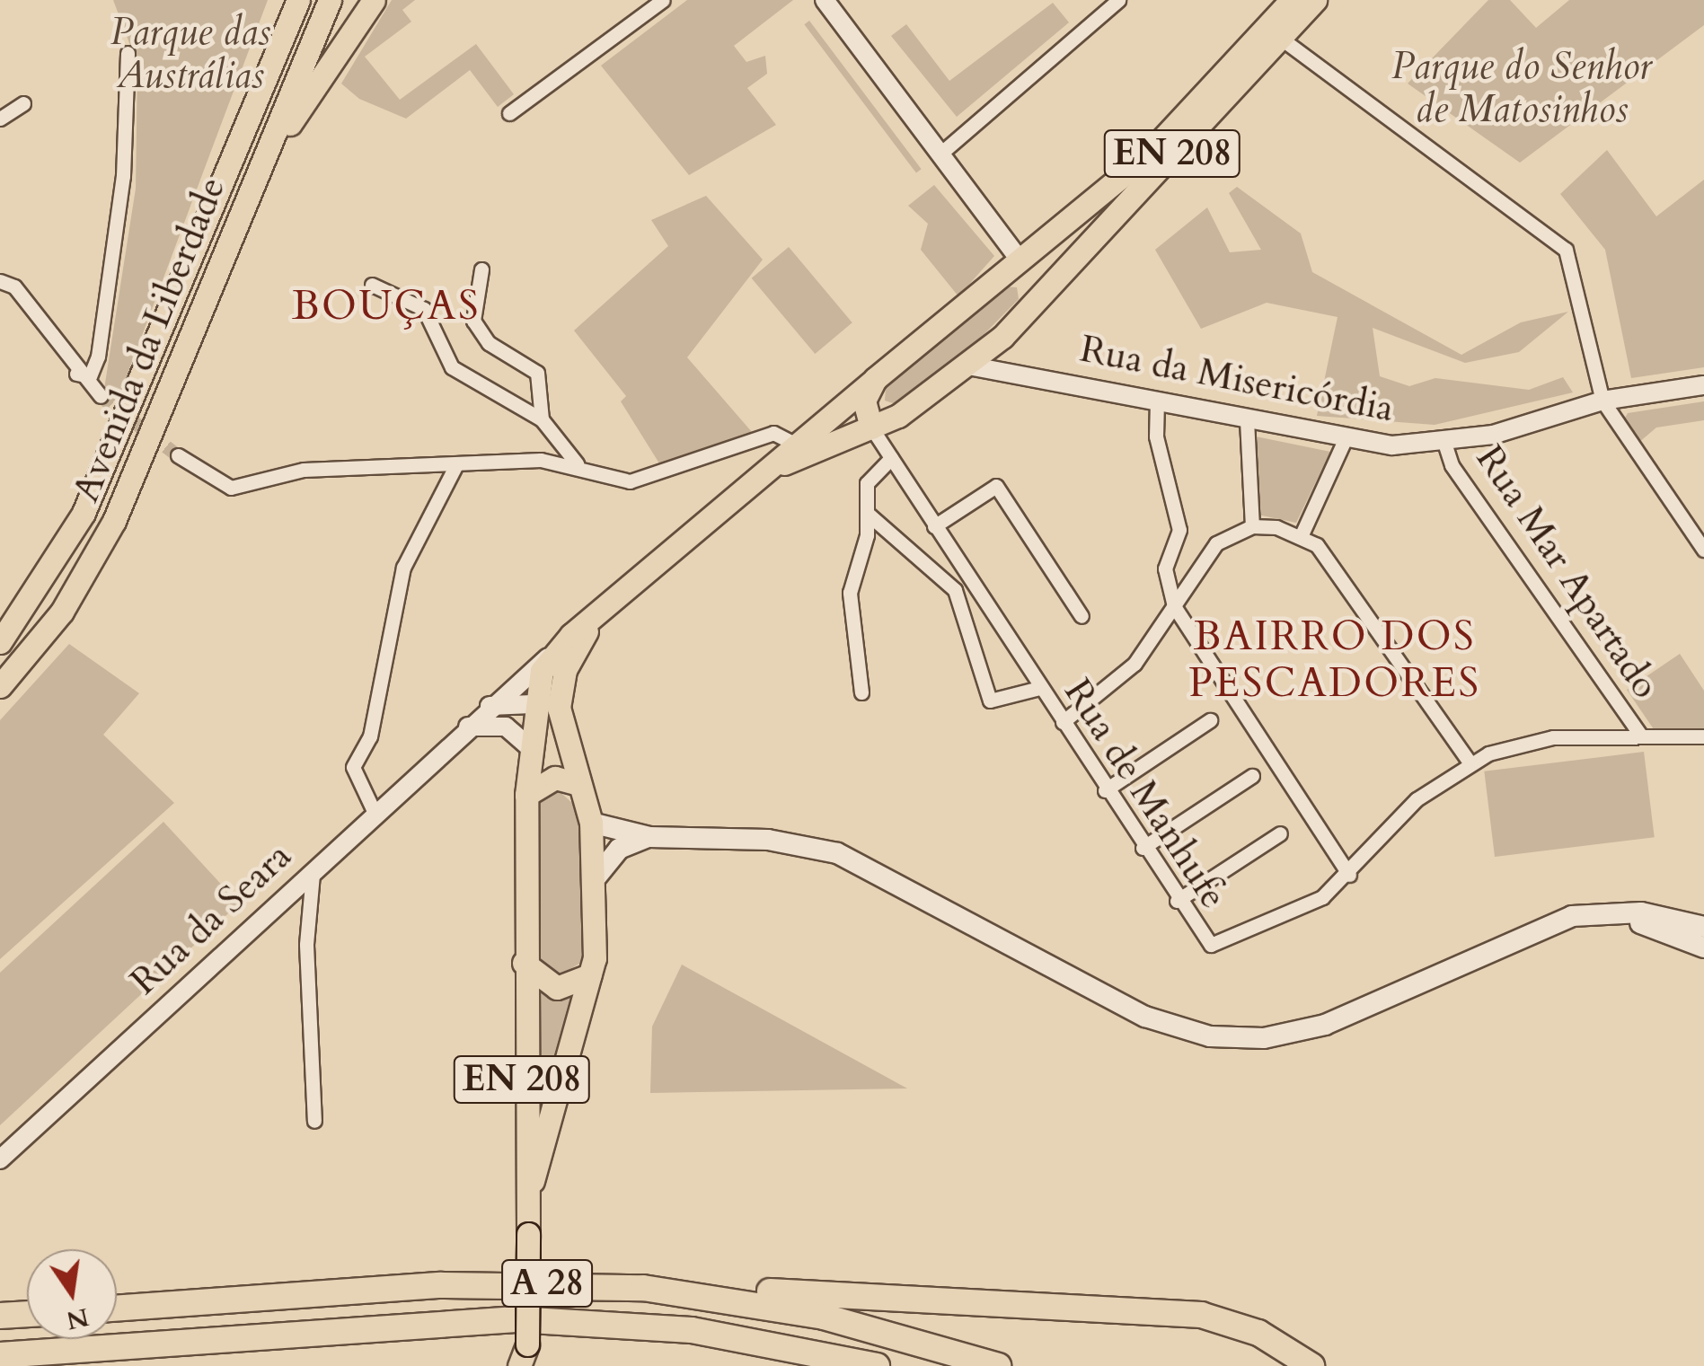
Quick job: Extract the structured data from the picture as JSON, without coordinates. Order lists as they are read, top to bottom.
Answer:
{
  "streets": {
    "highway": ["A 28"],
    "main road": ["EN 208", "Avenida da Liberdade"],
    "street": [
      "Rua da Misericórdia",
      "Rua Mar Apartado",
      "Rua de Manhufe",
      "Rua da Seara"
    ]
  },
  "crossings": [
    ["EN 208", "Rua de Manhufe"],
    ["EN 208", "Rua da Seara"],
    ["Rua da Misericórdia", "Rua Mar Apartado"],
    ["Rua Mar Apartado", "Rua de Manhufe"]
  ],
  "districts": ["BOUÇAS", "BAIRRO DOS PESCADORES"],
  "parks": ["Parque das Austrálias", "Parque do Senhor de Matosinhos"],
  "north": "bottom"
}
